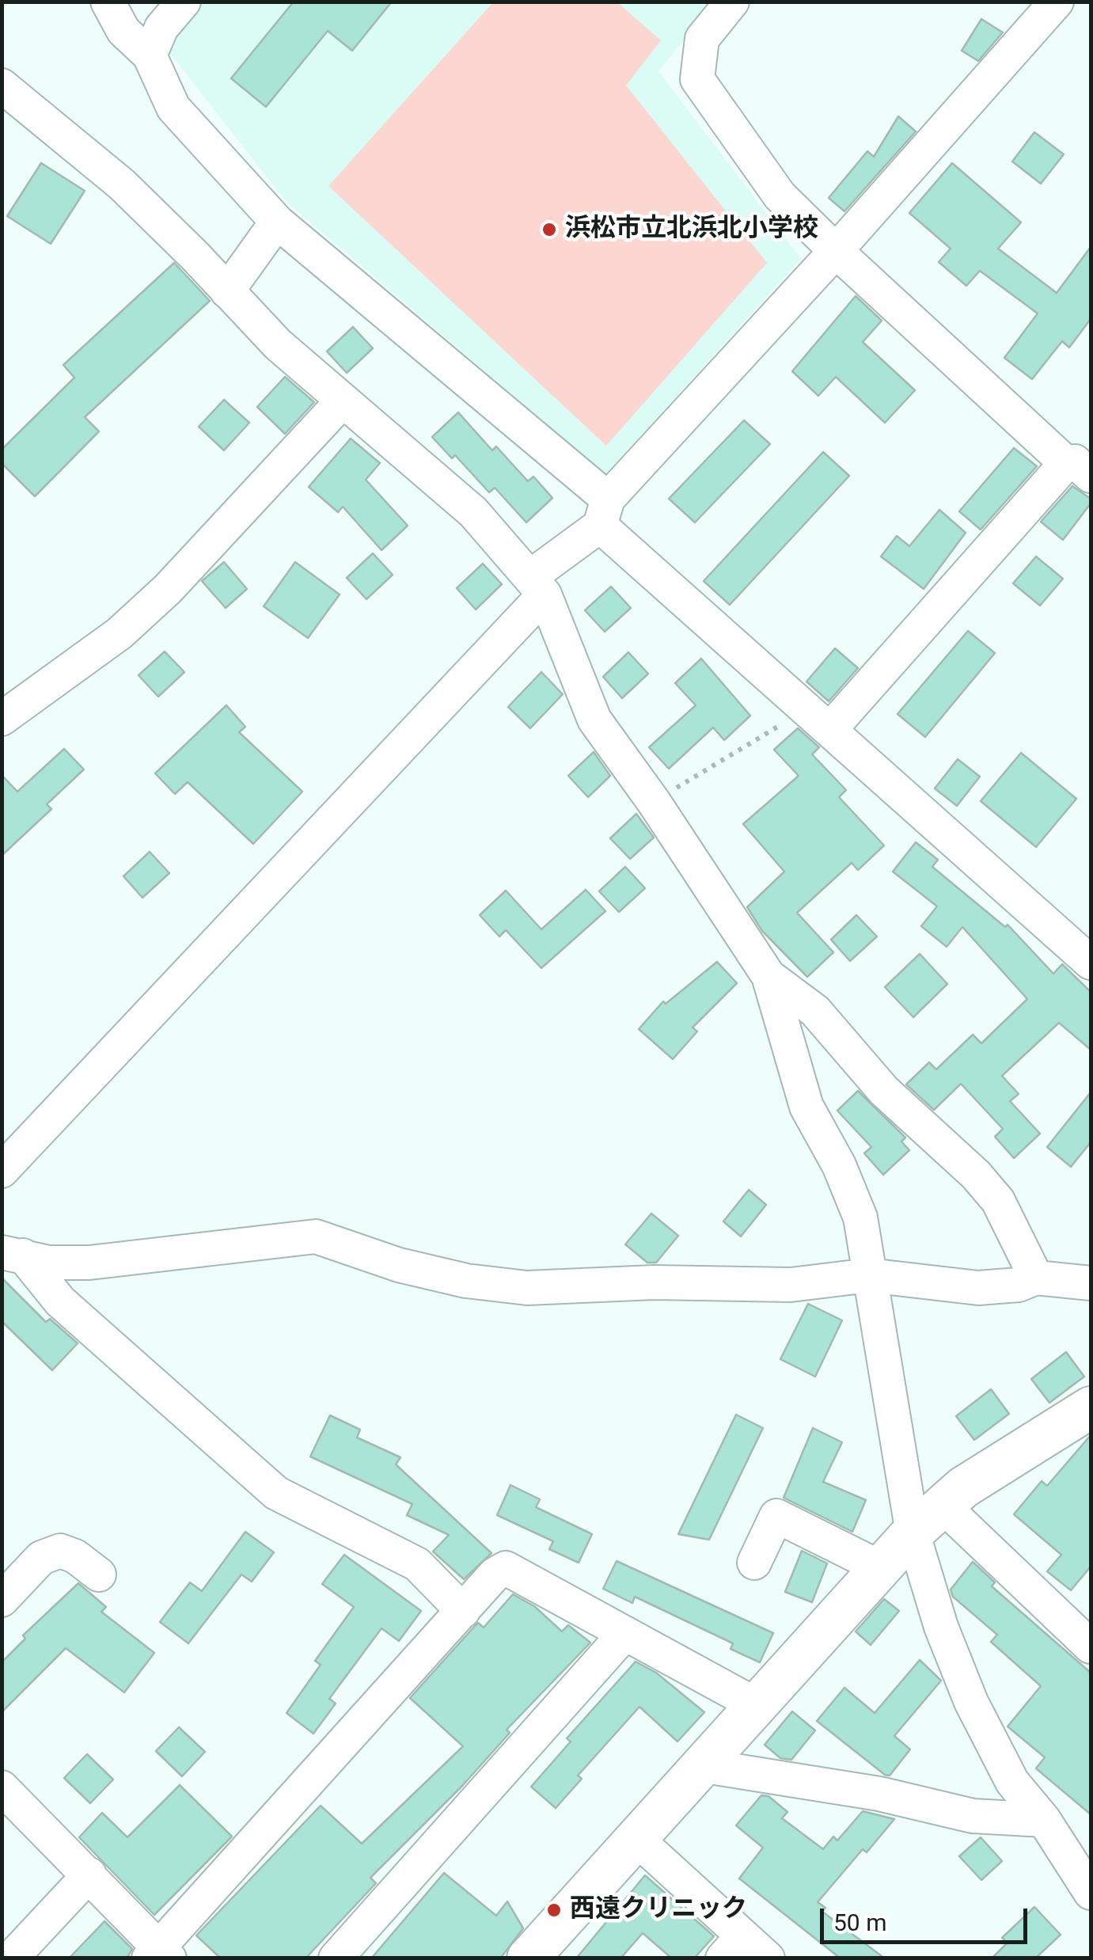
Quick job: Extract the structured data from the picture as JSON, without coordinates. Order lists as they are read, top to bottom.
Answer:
{
  "places": ["浜松市立北浜北小学校", "西遠クリニック"],
  "scale_bar": "50 m"
}
